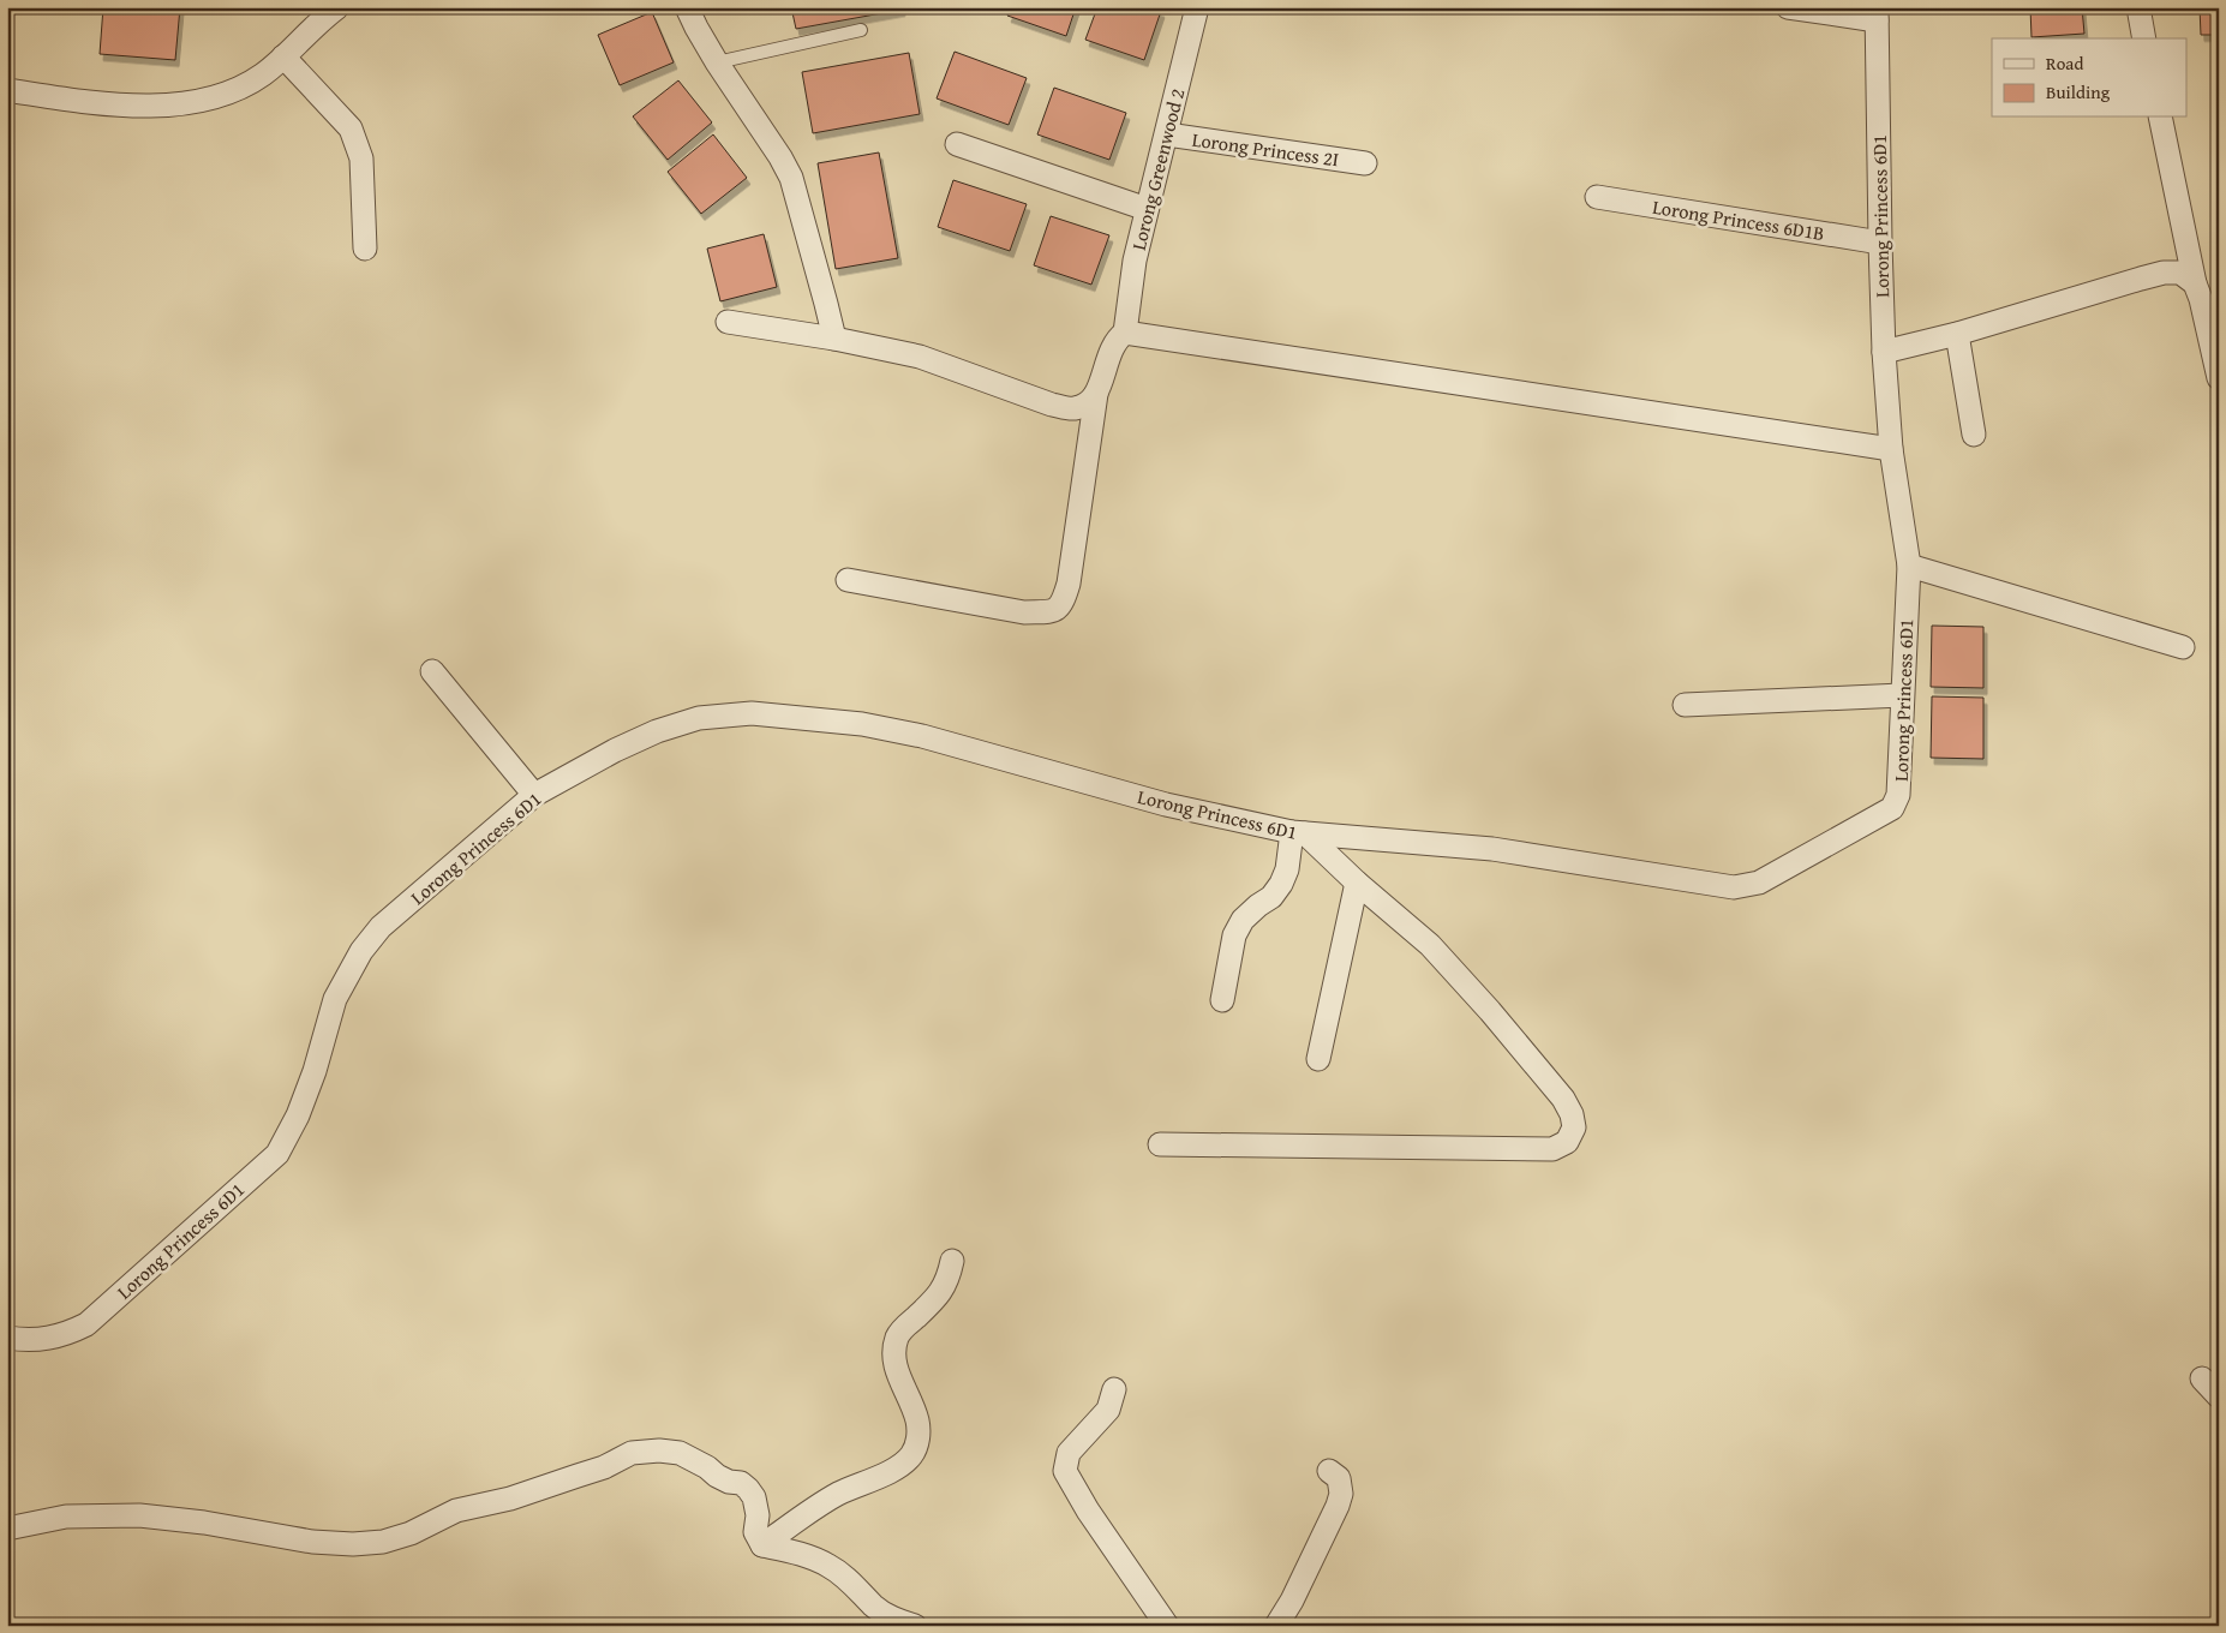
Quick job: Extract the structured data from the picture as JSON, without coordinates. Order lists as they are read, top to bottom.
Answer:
{
  "streets": {
    "street": [
      "Lorong Princess 2I",
      "Lorong Greenwood 2",
      "Lorong Princess 6D1",
      "Lorong Princess 6D1B"
    ]
  },
  "crossings": [
    ["Lorong Princess 2I", "Lorong Greenwood 2"],
    ["Lorong Princess 6D1", "Lorong Princess 6D1B"]
  ],
  "legend": ["Road", "Building"]
}
